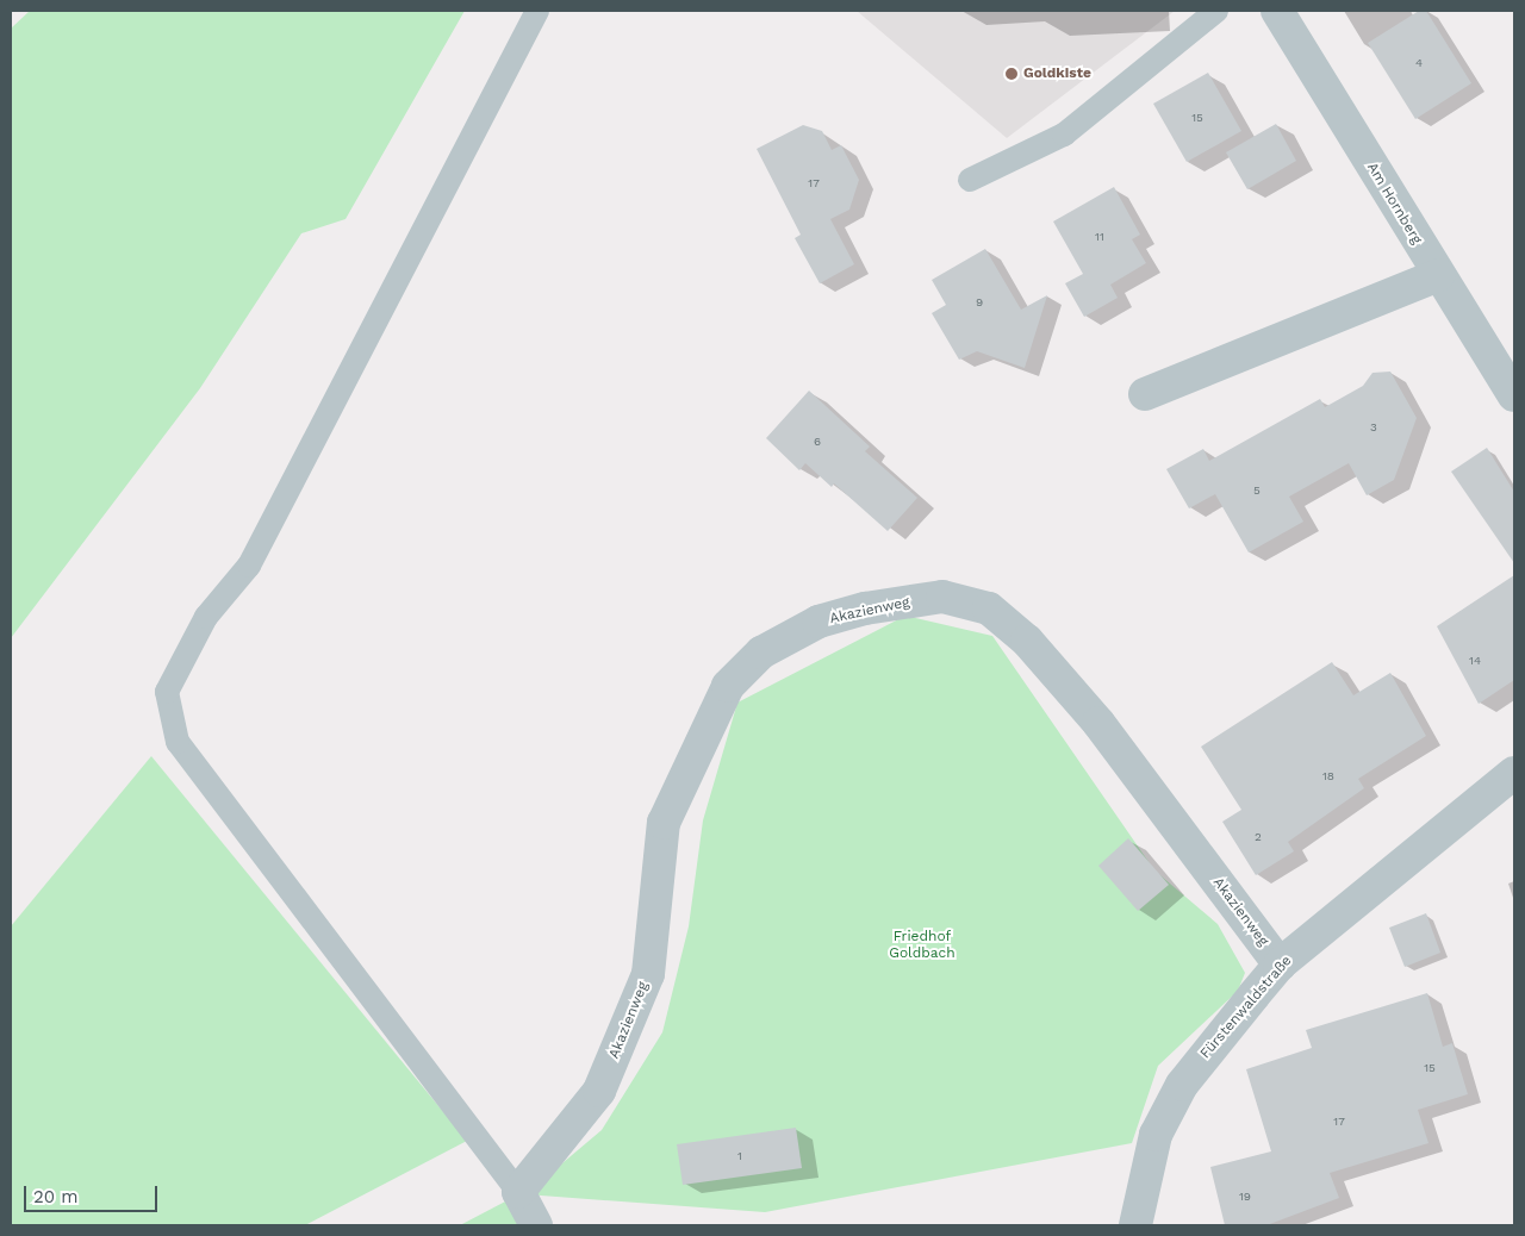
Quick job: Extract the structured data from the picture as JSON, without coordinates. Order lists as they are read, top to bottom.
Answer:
{
  "streets": {
    "street": ["Am Hornberg", "Akazienweg", "Fürstenwaldstraße"]
  },
  "crossings": [
    ["Akazienweg", "Fürstenwaldstraße"]
  ],
  "parks": ["Friedhof Goldbach"],
  "places": ["Goldkiste"],
  "house_numbers": [
    "4",
    "15",
    "17",
    "11",
    "9",
    "3",
    "6",
    "5",
    "14",
    "18",
    "2",
    "15",
    "17",
    "1",
    "19"
  ],
  "scale_bar": "20 m"
}
